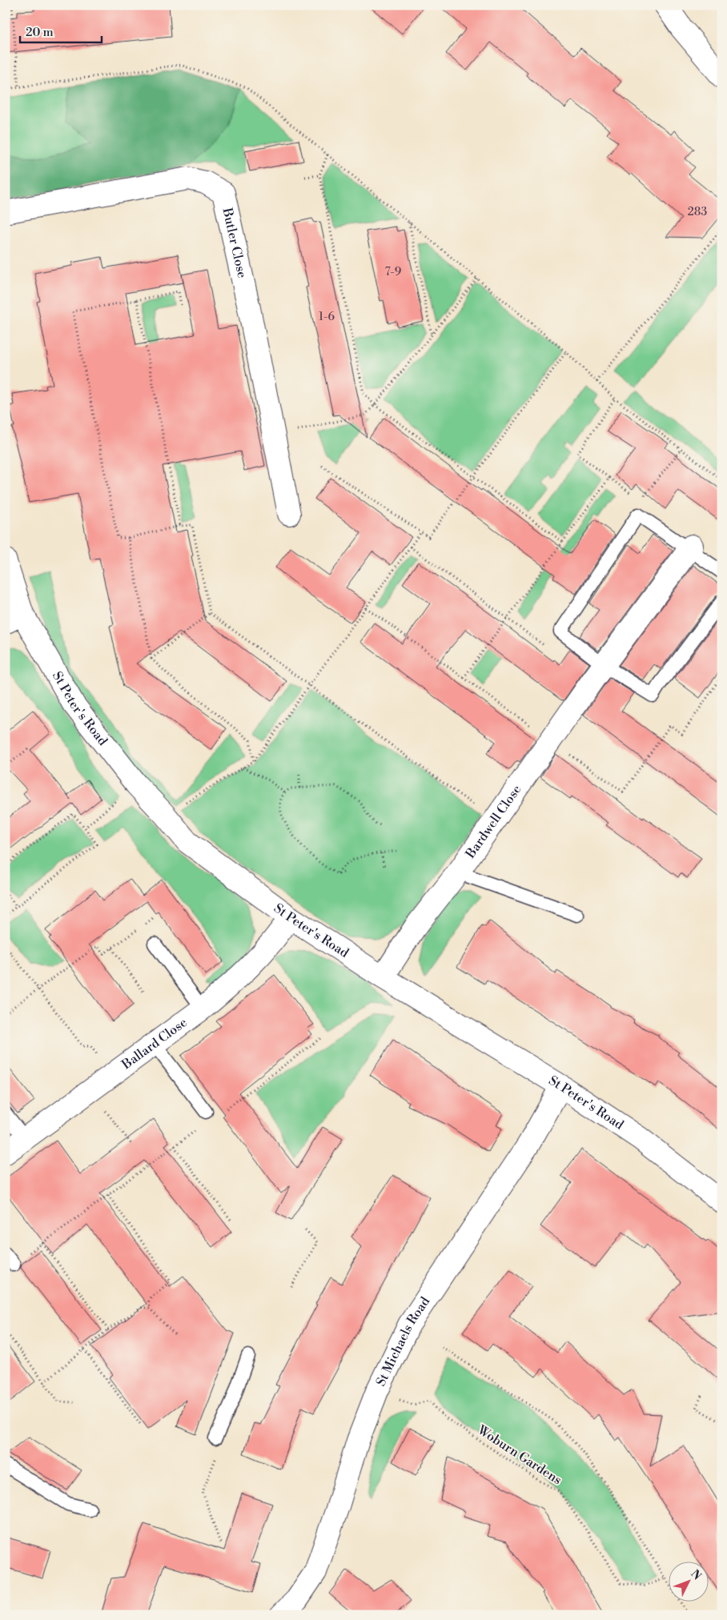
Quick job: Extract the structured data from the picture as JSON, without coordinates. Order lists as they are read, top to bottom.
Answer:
{
  "streets": {
    "street": [
      "Butler Close",
      "St Peter's Road",
      "Bardwell Close",
      "Ballard Close",
      "St Michaels Road"
    ],
    "path": ["Woburn Gardens"]
  },
  "crossings": [
    ["St Peter's Road", "Bardwell Close"],
    ["St Peter's Road", "Ballard Close"],
    ["St Peter's Road", "St Michaels Road"],
    ["St Michaels Road", "Woburn Gardens"]
  ],
  "house_numbers": ["283", "7-9", "1-6"],
  "scale_bar": "20 m",
  "north": "top right"
}
